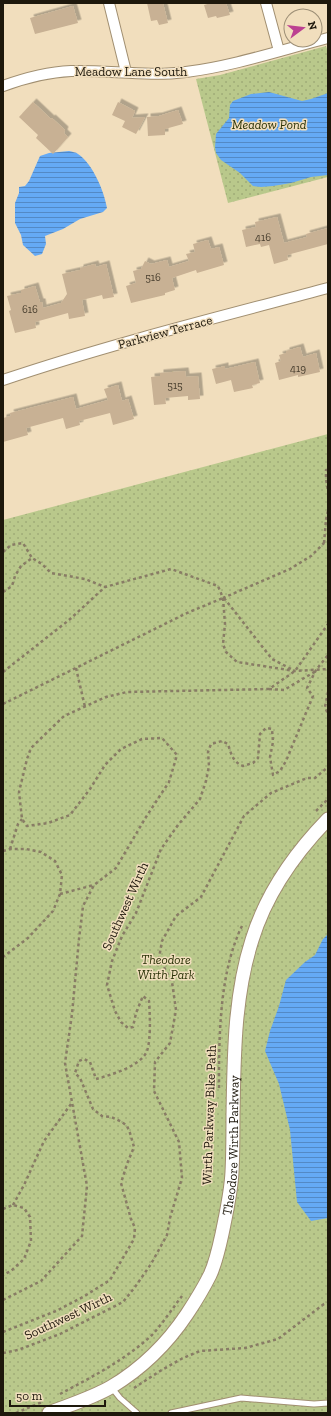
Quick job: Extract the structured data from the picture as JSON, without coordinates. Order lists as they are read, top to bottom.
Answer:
{
  "streets": {
    "street": ["Meadow Lane South", "Parkview Terrace", "Theodore Wirth Parkway"],
    "path": ["Southwest Wirth", "Wirth Parkway Bike Path"]
  },
  "parks": ["Meadow Pond", "Theodore Wirth Park"],
  "house_numbers": [
    "416",
    "516",
    "616",
    "419",
    "515"
  ],
  "scale_bar": "50 m",
  "north": "right"
}
